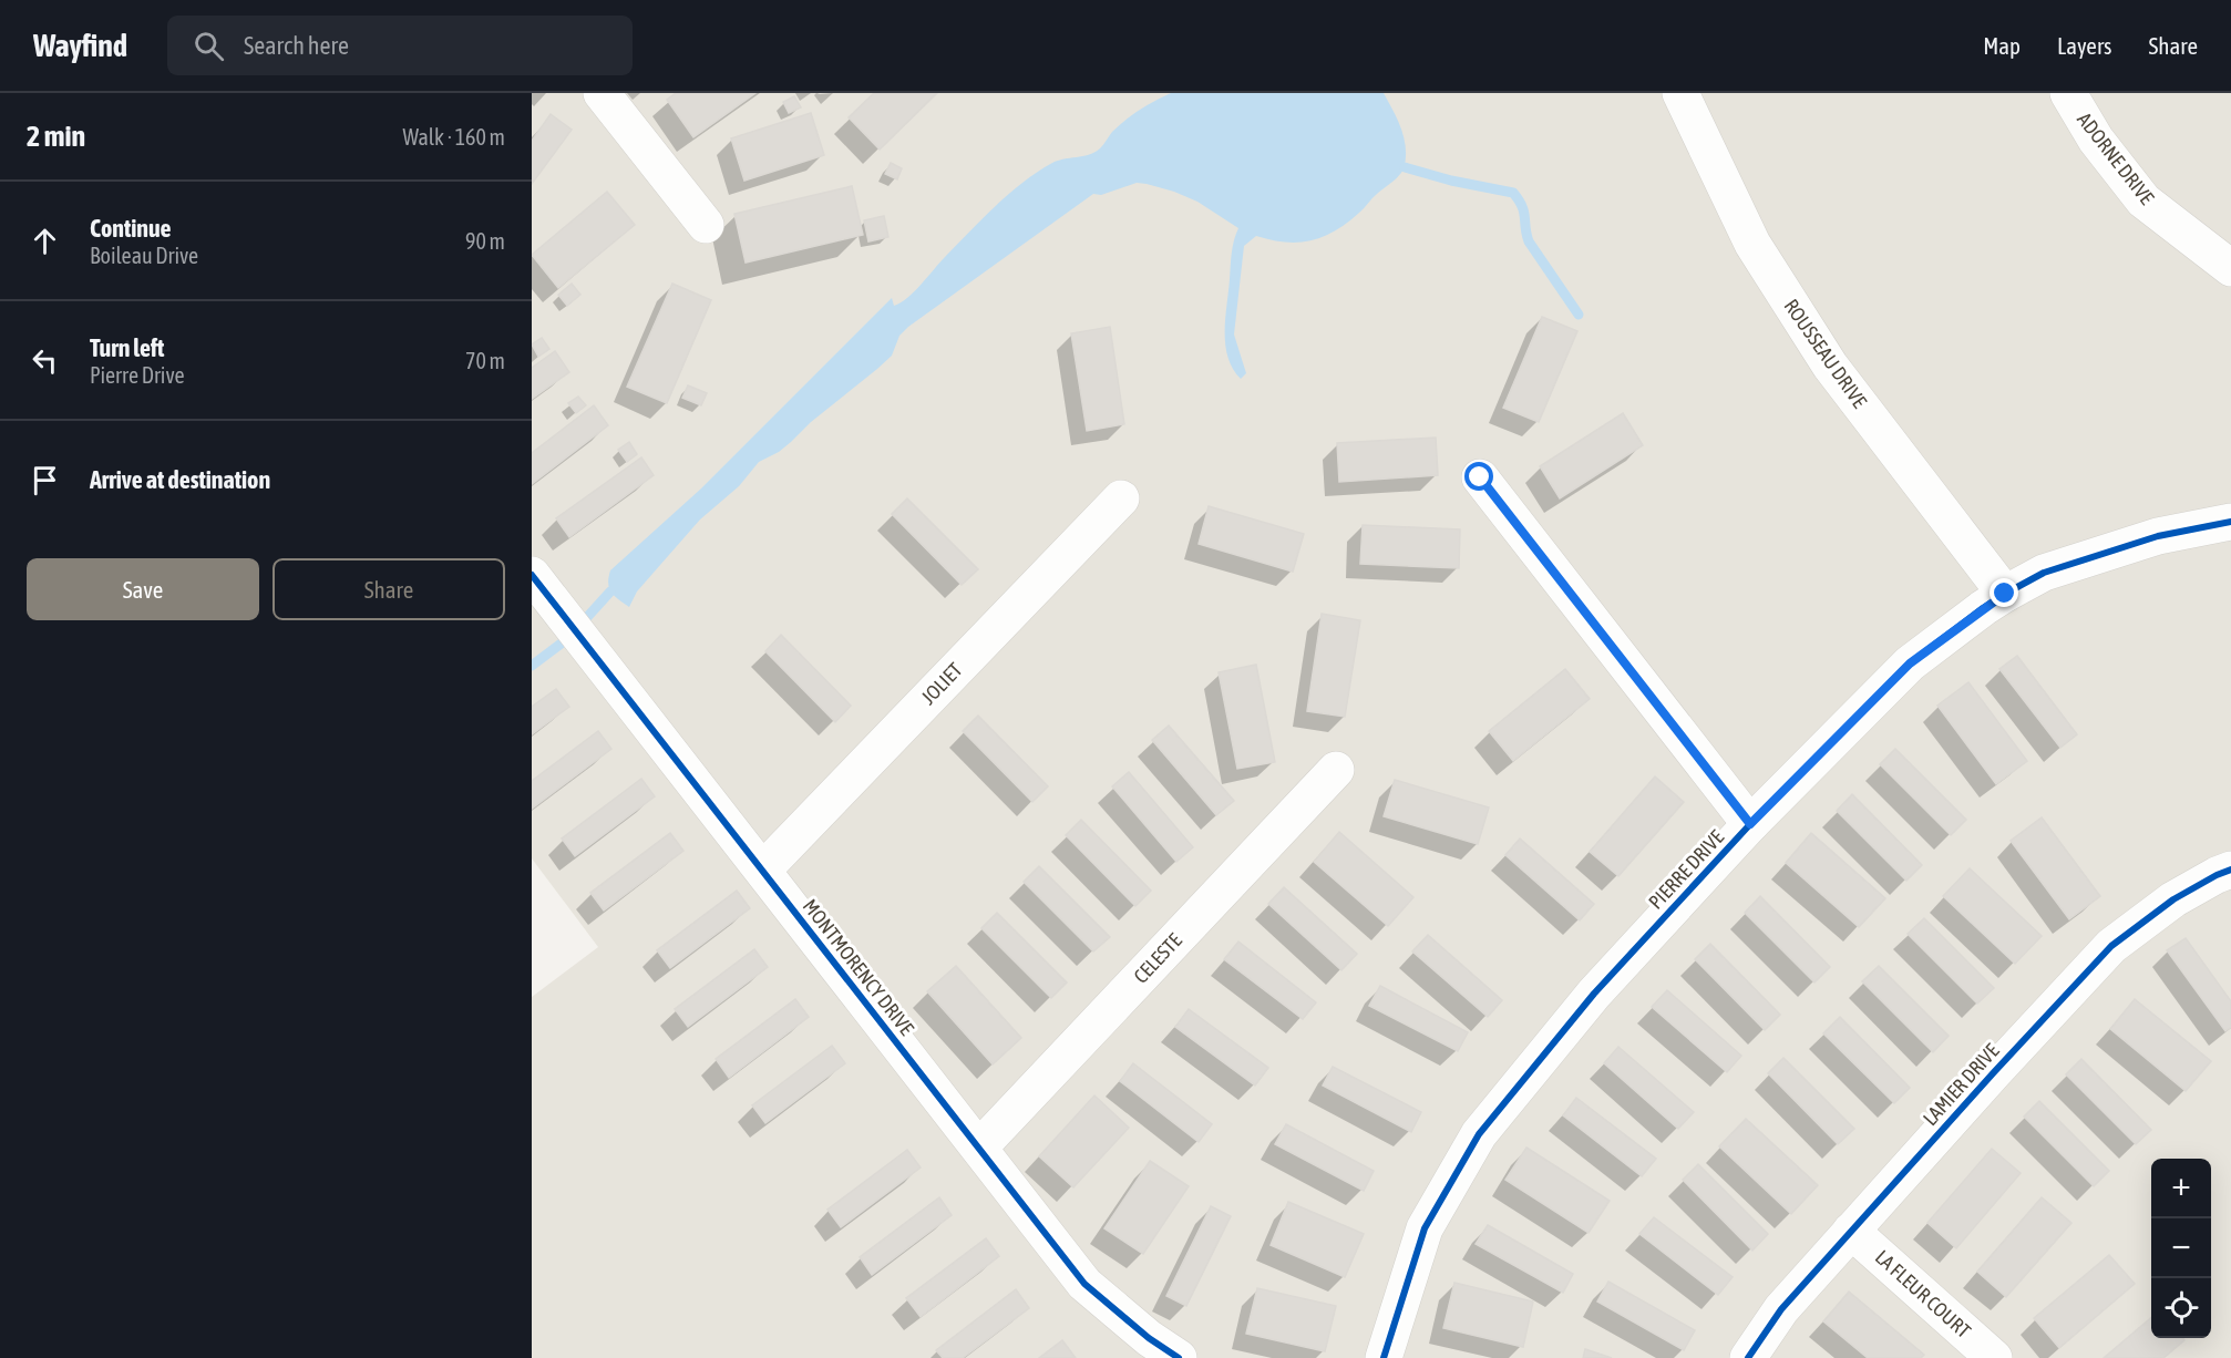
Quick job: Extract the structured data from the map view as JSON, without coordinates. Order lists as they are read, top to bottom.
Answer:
{
  "streets": {
    "street": [
      "ADORNE DRIVE",
      "ROUSSEAU DRIVE",
      "JOLIET",
      "PIERRE DRIVE",
      "CELESTE",
      "MONTMORENCY DRIVE",
      "LAMIER DRIVE",
      "LA FLEUR COURT"
    ]
  },
  "crossings": [
    ["ROUSSEAU DRIVE", "PIERRE DRIVE"],
    ["JOLIET", "MONTMORENCY DRIVE"],
    ["CELESTE", "MONTMORENCY DRIVE"],
    ["LAMIER DRIVE", "LA FLEUR COURT"]
  ],
  "page": {
    "header": "Wayfind",
    "search": "Search here",
    "nav": ["Map", "Layers", "Share"],
    "heading": ["2 min", "Walk · 160 m"],
    "list": [
      ["Continue", "Boileau Drive", "90 m"],
      ["Turn left", "Pierre Drive", "70 m"],
      "Arrive at destination"
    ],
    "buttons": ["Save", "Share"],
    "map_buttons": ["+", "−"]
  }
}
